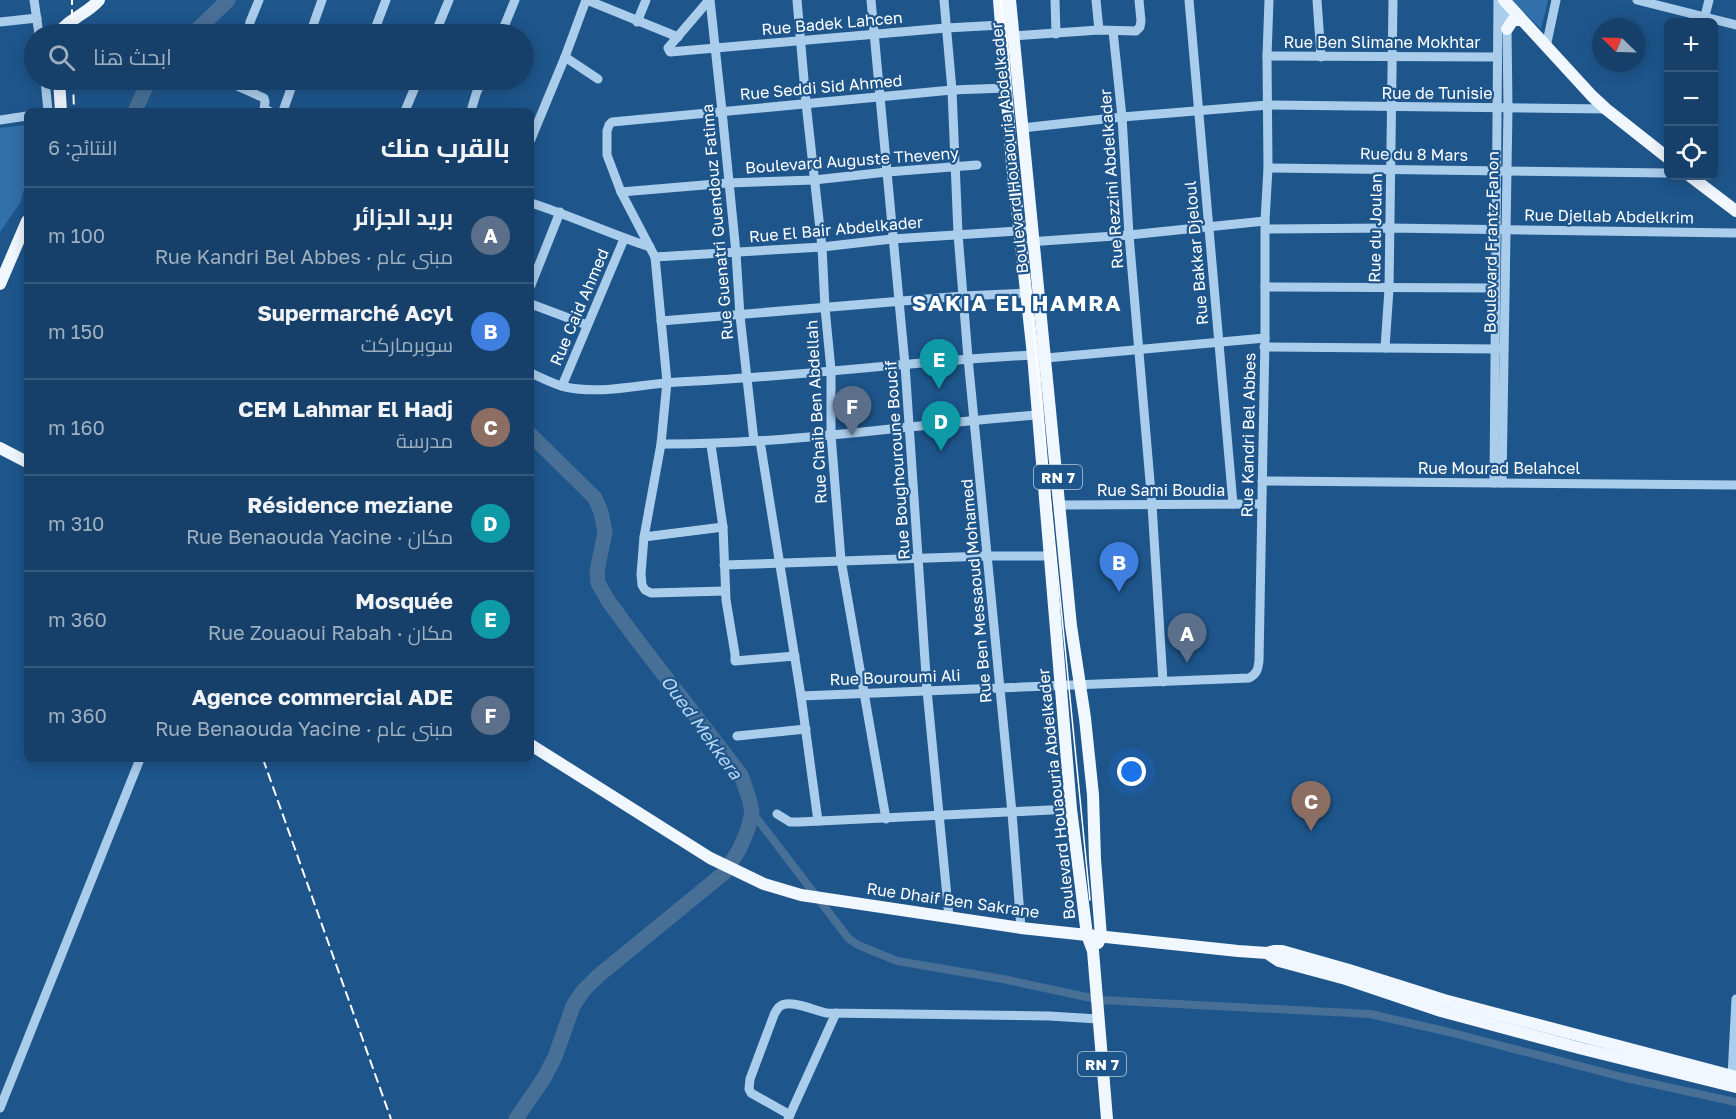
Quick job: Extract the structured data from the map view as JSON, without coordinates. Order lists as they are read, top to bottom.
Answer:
{
  "streets": {
    "main road": ["Boulevard Houaouria Abdelkader", "RN 7", "Rue Dhaif Ben Sakrane"],
    "street": [
      "Rue Badek Lahcen",
      "Rue Ben Slimane Mokhtar",
      "Rue Seddi Sid Ahmed",
      "Rue de Tunisie",
      "Rue du 8 Mars",
      "Boulevard Auguste Theveny",
      "Rue Rezzini Abdelkader",
      "Rue Djellab Abdelkrim",
      "Rue Guenatri Guendouz Fatima",
      "Rue du Joulan",
      "Rue El Bair Abdelkader",
      "Boulevard Frantz Fanon",
      "Rue Bakkar Djeloul",
      "Rue Caid Ahmed",
      "Rue Chaib Ben Abdellah",
      "Rue Kandri Bel Abbes",
      "Rue Boughouroune Boucif",
      "Rue Mourad Belahcel",
      "Rue Sami Boudia",
      "Rue Ben Messaoud Mohamed",
      "Rue Bouroumi Ali"
    ]
  },
  "crossings": [
    ["Rue Badek Lahcen", "Boulevard Houaouria Abdelkader"],
    ["Rue Badek Lahcen", "Rue Guenatri Guendouz Fatima"],
    ["Rue Badek Lahcen", "Rue Chaib Ben Abdellah"],
    ["Rue Badek Lahcen", "Rue Boughouroune Boucif"],
    ["Rue Badek Lahcen", "Rue Ben Messaoud Mohamed"],
    ["Rue Ben Slimane Mokhtar", "Rue du Joulan"],
    ["Rue Ben Slimane Mokhtar", "Rue Kandri Bel Abbes"],
    ["Rue Seddi Sid Ahmed", "Boulevard Houaouria Abdelkader"],
    ["Rue Seddi Sid Ahmed", "Boulevard Auguste Theveny"],
    ["Rue Seddi Sid Ahmed", "Rue Guenatri Guendouz Fatima"],
    ["Rue Seddi Sid Ahmed", "Rue Chaib Ben Abdellah"],
    ["Rue Seddi Sid Ahmed", "Rue Boughouroune Boucif"],
    ["Rue Seddi Sid Ahmed", "Rue Ben Messaoud Mohamed"],
    ["Rue de Tunisie", "Boulevard Houaouria Abdelkader"],
    ["Rue de Tunisie", "Rue Rezzini Abdelkader"],
    ["Rue de Tunisie", "Rue du Joulan"],
    ["Rue de Tunisie", "Boulevard Frantz Fanon"],
    ["Rue de Tunisie", "Rue Bakkar Djeloul"],
    ["Rue de Tunisie", "Rue Kandri Bel Abbes"],
    ["Boulevard Houaouria Abdelkader", "Rue El Bair Abdelkader"],
    ["Boulevard Houaouria Abdelkader", "Rue Kandri Bel Abbes"],
    ["Boulevard Houaouria Abdelkader", "RN 7"],
    ["Boulevard Houaouria Abdelkader", "Rue Sami Boudia"],
    ["Boulevard Houaouria Abdelkader", "Rue Bouroumi Ali"],
    ["Boulevard Houaouria Abdelkader", "Rue Dhaif Ben Sakrane"],
    ["Rue du 8 Mars", "Rue du Joulan"],
    ["Rue du 8 Mars", "Boulevard Frantz Fanon"],
    ["Rue du 8 Mars", "Rue Kandri Bel Abbes"],
    ["Boulevard Auguste Theveny", "Rue Guenatri Guendouz Fatima"],
    ["Boulevard Auguste Theveny", "Rue Chaib Ben Abdellah"],
    ["Boulevard Auguste Theveny", "Rue Boughouroune Boucif"],
    ["Boulevard Auguste Theveny", "Rue Ben Messaoud Mohamed"],
    ["Rue Rezzini Abdelkader", "Rue Djellab Abdelkrim"],
    ["Rue Rezzini Abdelkader", "Rue El Bair Abdelkader"],
    ["Rue Rezzini Abdelkader", "Rue Kandri Bel Abbes"],
    ["Rue Rezzini Abdelkader", "Rue Sami Boudia"],
    ["Rue Djellab Abdelkrim", "Rue du Joulan"],
    ["Rue Djellab Abdelkrim", "Rue El Bair Abdelkader"],
    ["Rue Djellab Abdelkrim", "Boulevard Frantz Fanon"],
    ["Rue Djellab Abdelkrim", "Rue Bakkar Djeloul"],
    ["Rue Djellab Abdelkrim", "Rue Kandri Bel Abbes"],
    ["Rue Guenatri Guendouz Fatima", "Rue El Bair Abdelkader"],
    ["Rue El Bair Abdelkader", "Rue Chaib Ben Abdellah"],
    ["Rue El Bair Abdelkader", "Rue Boughouroune Boucif"],
    ["Rue El Bair Abdelkader", "Rue Ben Messaoud Mohamed"],
    ["Boulevard Frantz Fanon", "Rue Mourad Belahcel"],
    ["Rue Bakkar Djeloul", "Rue Sami Boudia"],
    ["Rue Chaib Ben Abdellah", "Rue Bouroumi Ali"],
    ["Rue Kandri Bel Abbes", "Rue Mourad Belahcel"],
    ["Rue Kandri Bel Abbes", "Rue Sami Boudia"],
    ["Rue Kandri Bel Abbes", "Rue Bouroumi Ali"],
    ["Rue Boughouroune Boucif", "Rue Bouroumi Ali"],
    ["Rue Boughouroune Boucif", "Rue Dhaif Ben Sakrane"],
    ["Rue Ben Messaoud Mohamed", "Rue Bouroumi Ali"],
    ["Rue Ben Messaoud Mohamed", "Rue Dhaif Ben Sakrane"]
  ],
  "districts": ["SAKIA EL HAMRA"],
  "water": ["Oued Mekkera"],
  "north": "top left",
  "page": {
    "map_buttons": ["+", "−"],
    "search": "ابحث هنا",
    "heading": ["بالقرب منك", "النتائج: 6"],
    "list": [
      {
        "mark": "A",
        "name": "بريد الجزائر",
        "note": "مبنى عام · Rue Kandri Bel Abbes",
        "value": "100 m"
      },
      {
        "mark": "B",
        "name": "Supermarché Acyl",
        "note": "سوبرماركت",
        "value": "150 m"
      },
      {
        "mark": "C",
        "name": "CEM Lahmar El Hadj",
        "note": "مدرسة",
        "value": "160 m"
      },
      {
        "mark": "D",
        "name": "Résidence meziane",
        "note": "مكان · Rue Benaouda Yacine",
        "value": "310 m"
      },
      {
        "mark": "E",
        "name": "Mosquée",
        "note": "مكان · Rue Zouaoui Rabah",
        "value": "360 m"
      },
      {
        "mark": "F",
        "name": "Agence commercial ADE",
        "note": "مبنى عام · Rue Benaouda Yacine",
        "value": "360 m"
      }
    ],
    "pins": [
      "E",
      "F",
      "D",
      "B",
      "A",
      "C"
    ]
  }
}
